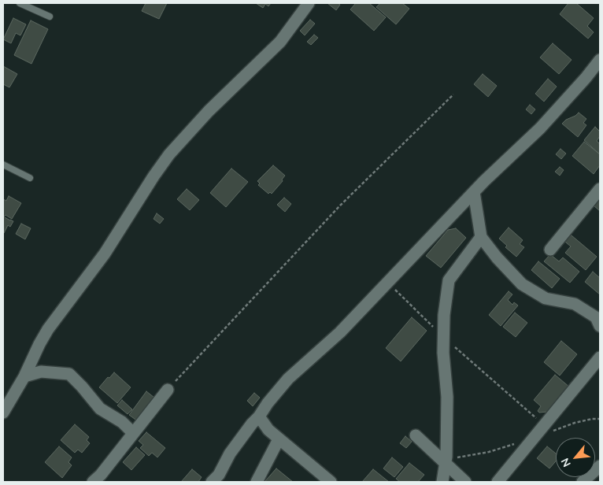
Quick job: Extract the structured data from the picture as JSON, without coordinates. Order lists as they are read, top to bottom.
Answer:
{
  "north": "bottom left"
}
